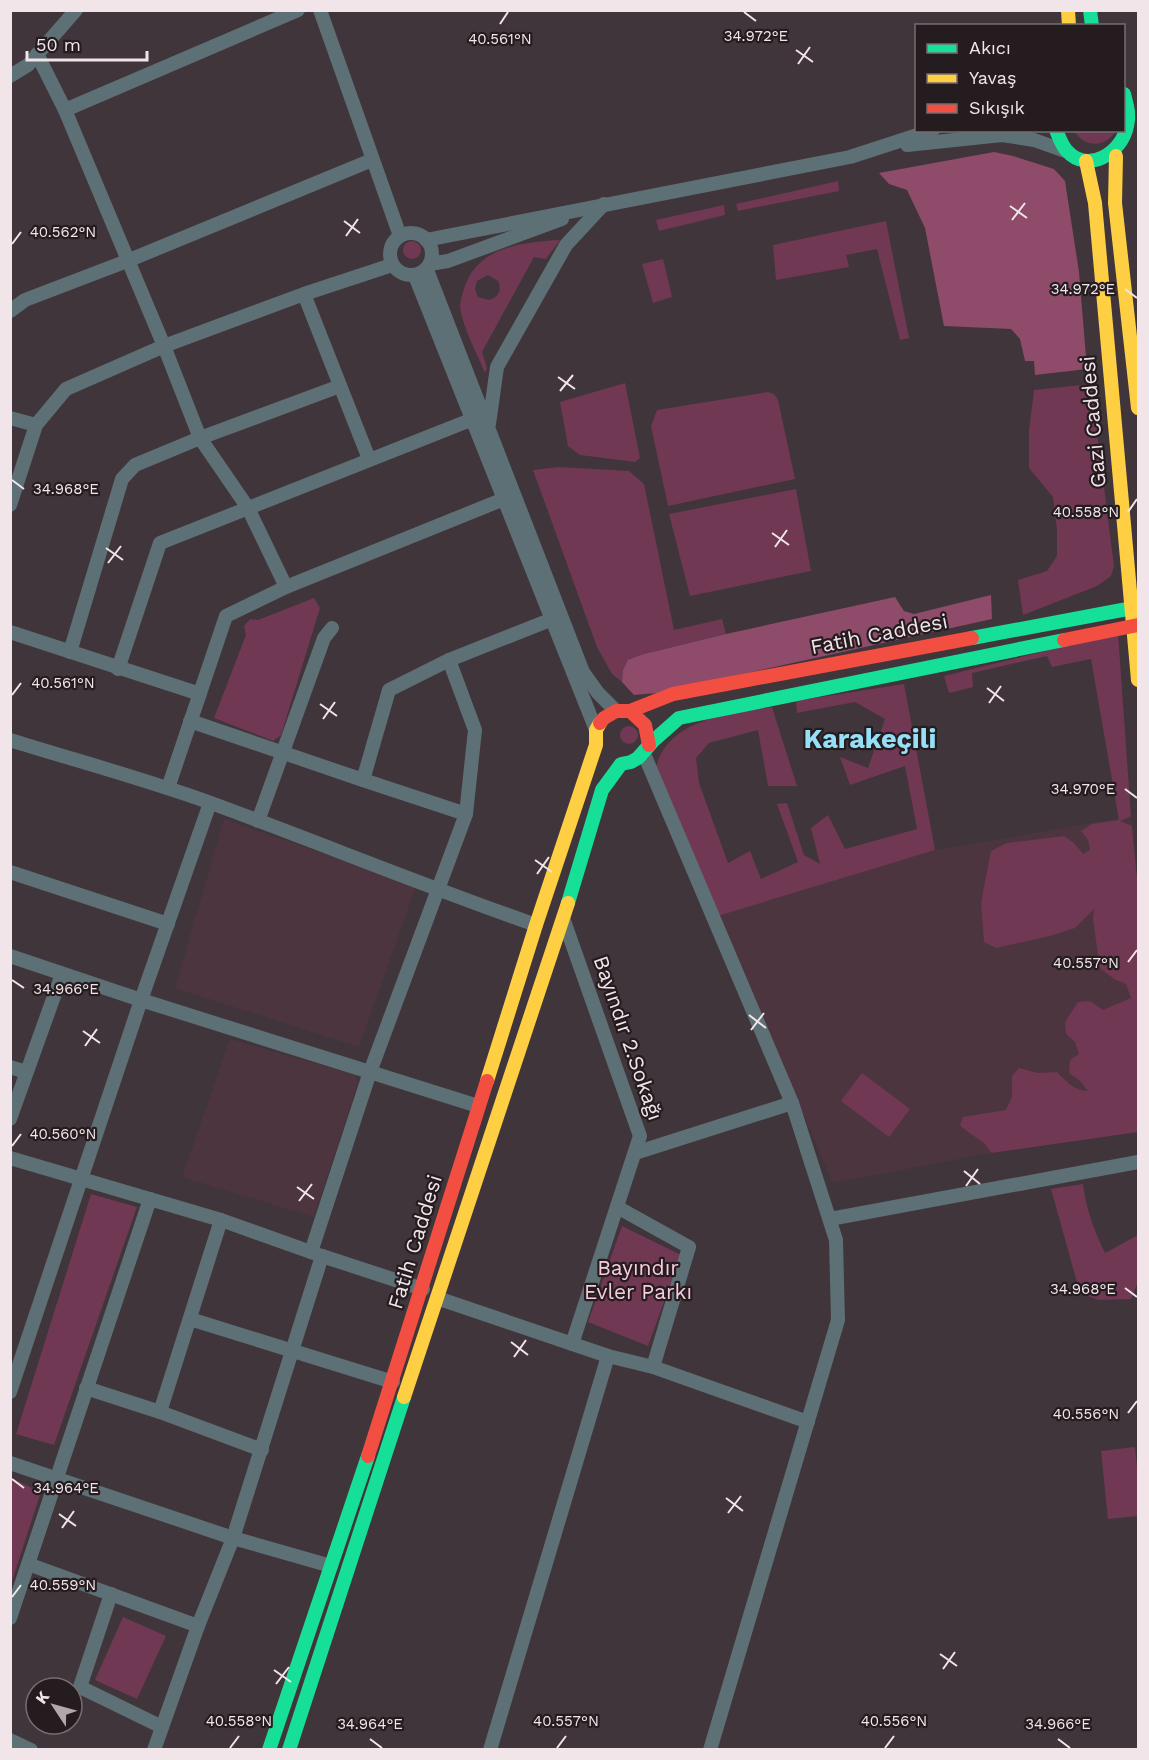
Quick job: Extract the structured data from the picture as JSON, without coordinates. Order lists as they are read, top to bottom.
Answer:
{
  "streets": {
    "main road": ["Gazi Caddesi", "Fatih Caddesi"],
    "street": ["Bayındır 2.Sokağı"]
  },
  "crossings": [
    ["Gazi Caddesi", "Fatih Caddesi"],
    ["Fatih Caddesi", "Bayındır 2.Sokağı"]
  ],
  "districts": ["Karakeçili"],
  "parks": ["Bayındır Evler Parkı"],
  "legend": ["Akıcı", "Yavaş", "Sıkışık"],
  "scale_bar": "50 m",
  "north": "top left",
  "coordinates": [
    "34.972°E",
    "40.561°N",
    "40.562°N",
    "34.968°E",
    "40.558°N",
    "34.970°E",
    "40.557°N",
    "34.966°E",
    "40.560°N",
    "40.556°N",
    "34.964°E",
    "40.559°N"
  ]
}
